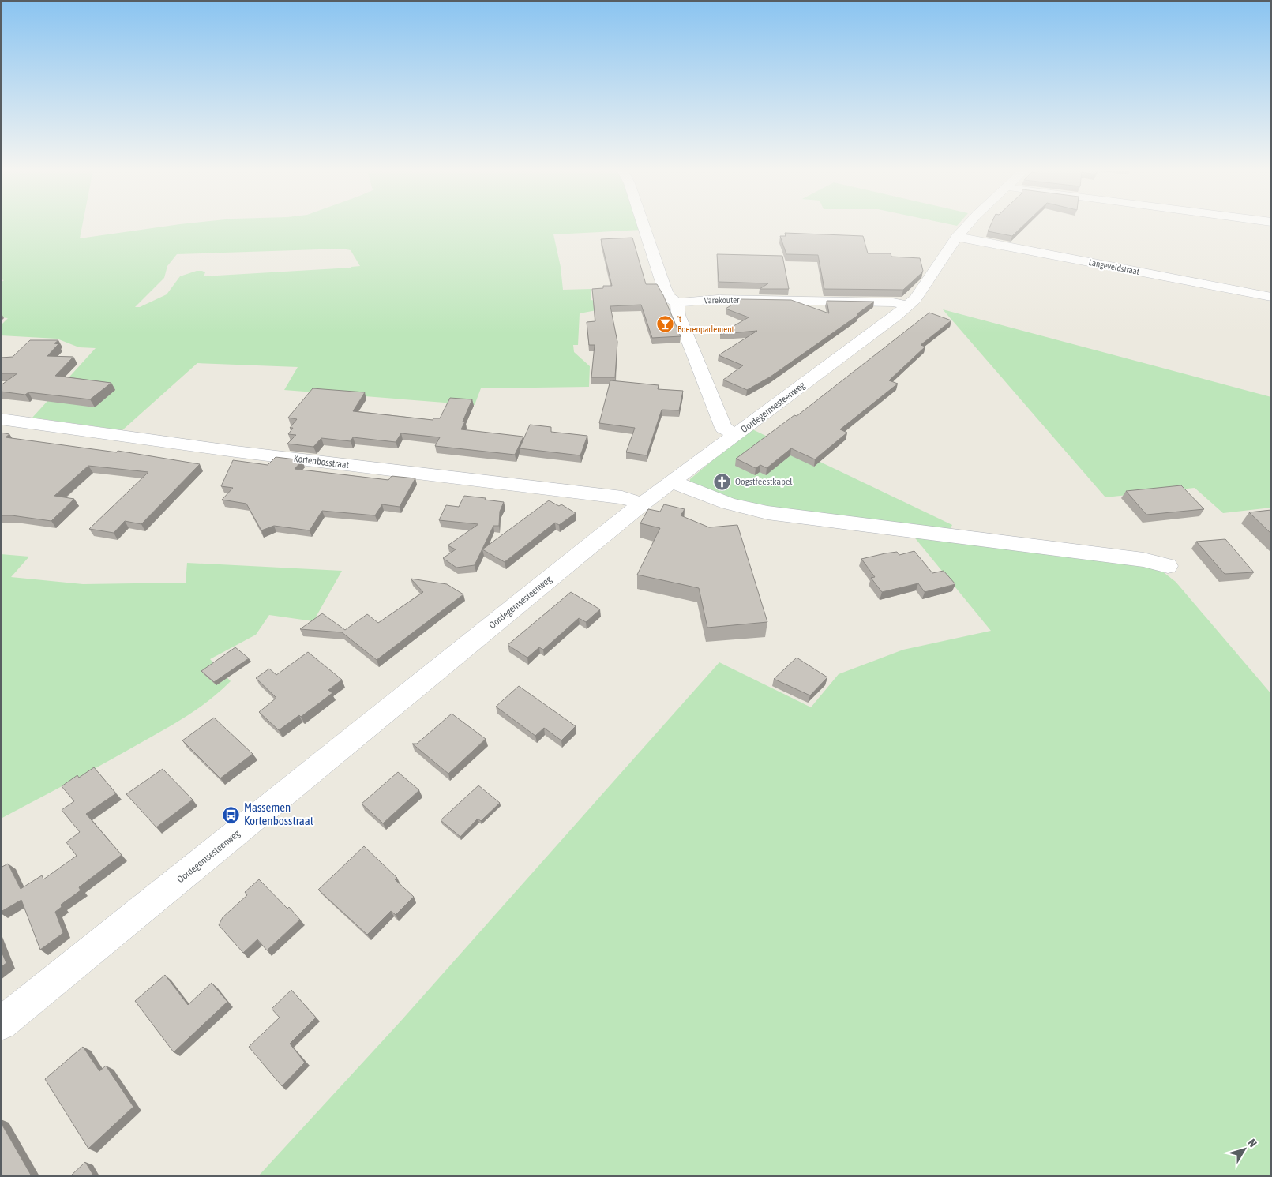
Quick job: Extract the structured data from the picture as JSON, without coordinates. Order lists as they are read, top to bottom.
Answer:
{
  "streets": {
    "street": [
      "Langeveldstraat",
      "Varekouter",
      "Oordegemsesteenweg",
      "Kortenbosstraat"
    ]
  },
  "crossings": [
    ["Langeveldstraat", "Oordegemsesteenweg"],
    ["Varekouter", "Oordegemsesteenweg"],
    ["Oordegemsesteenweg", "Kortenbosstraat"]
  ],
  "places": {
    "bar": ["'t Boerenparlement"],
    "church": ["Oogstfeestkapel"],
    "bus stop": ["Massemen Kortenbosstraat"]
  },
  "north": "top right"
}
